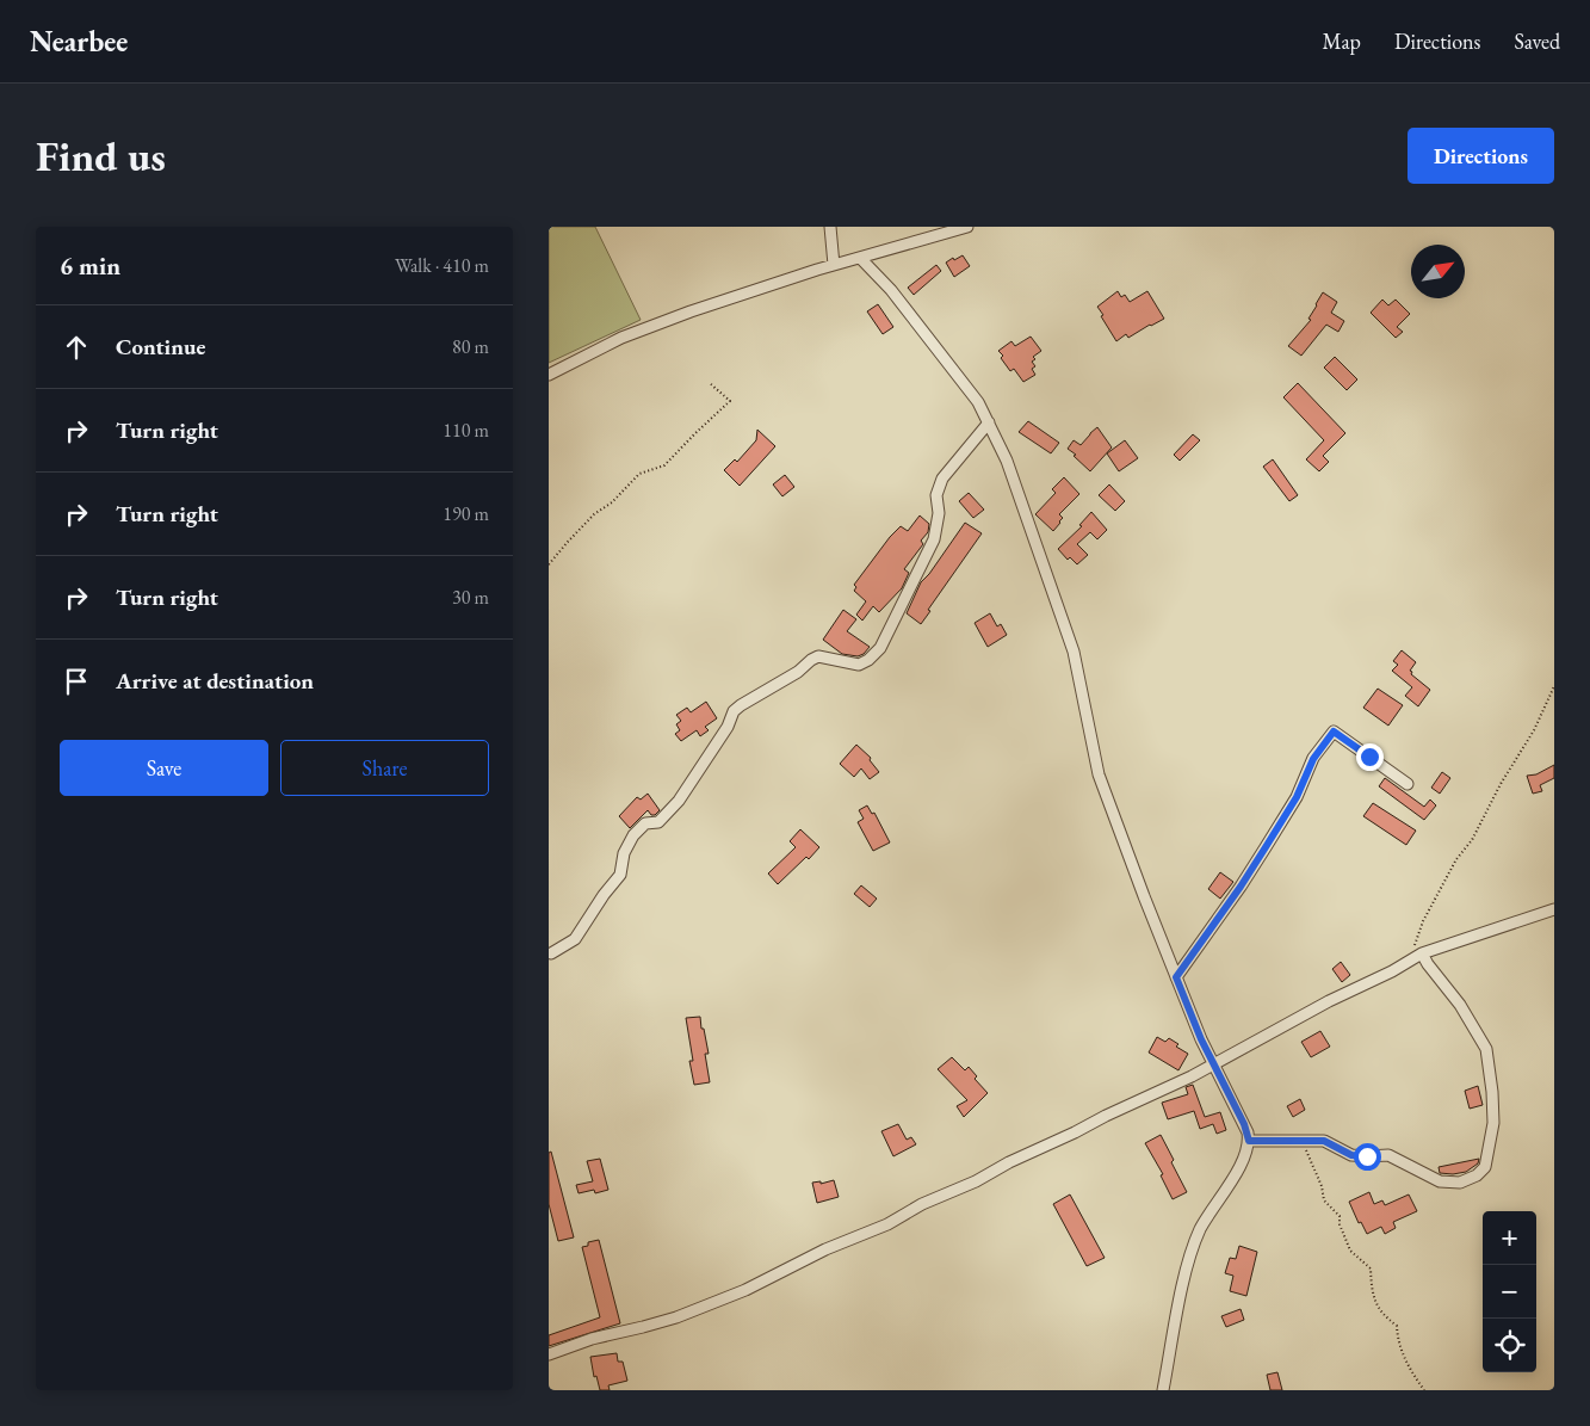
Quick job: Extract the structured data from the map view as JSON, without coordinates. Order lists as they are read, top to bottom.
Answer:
{
  "north": "top right",
  "page": {
    "header": "Nearbee",
    "nav": ["Map", "Directions", "Saved"],
    "buttons": [
      "Directions",
      ["Save", "Share"]
    ],
    "title": "Find us",
    "heading": ["6 min", "Walk · 410 m"],
    "list": [
      ["Continue", "80 m"],
      ["Turn right", "110 m"],
      ["Turn right", "190 m"],
      ["Turn right", "30 m"],
      "Arrive at destination"
    ],
    "map_buttons": ["+", "−"]
  }
}
